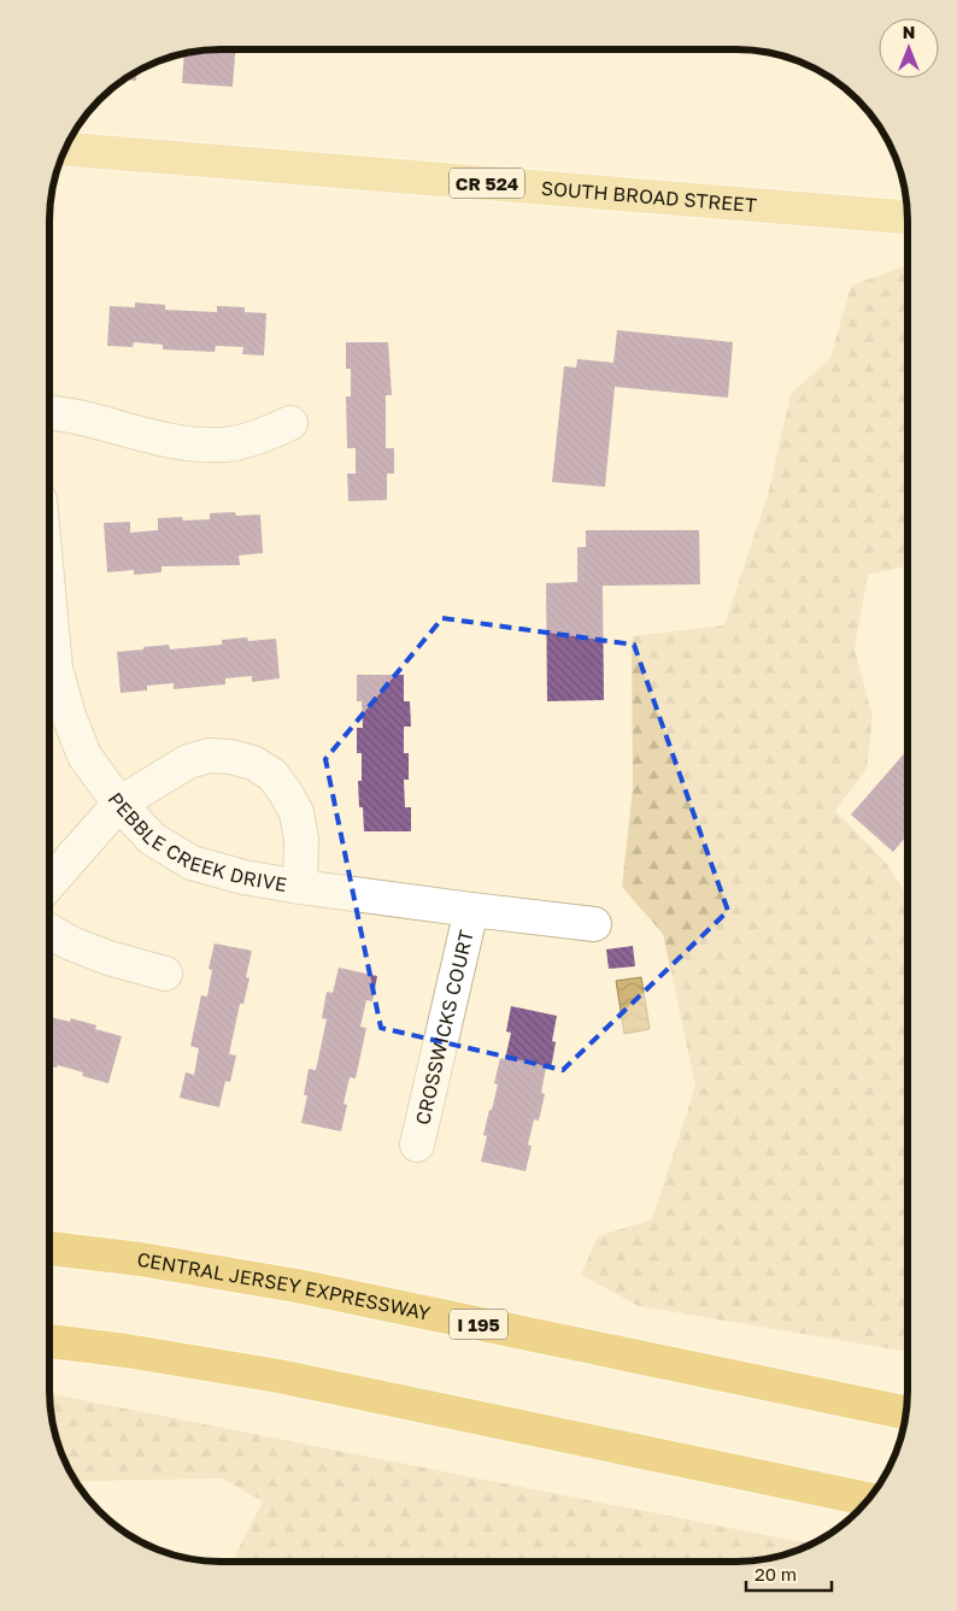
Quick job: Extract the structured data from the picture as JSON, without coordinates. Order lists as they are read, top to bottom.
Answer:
{
  "streets": {
    "highway": ["CENTRAL JERSEY EXPRESSWAY", "I 195"],
    "main road": ["CR 524", "SOUTH BROAD STREET"],
    "street": ["PEBBLE CREEK DRIVE", "CROSSWICKS COURT"]
  },
  "crossings": [
    ["PEBBLE CREEK DRIVE", "CROSSWICKS COURT"]
  ],
  "scale_bar": "20 m",
  "north": "top"
}
